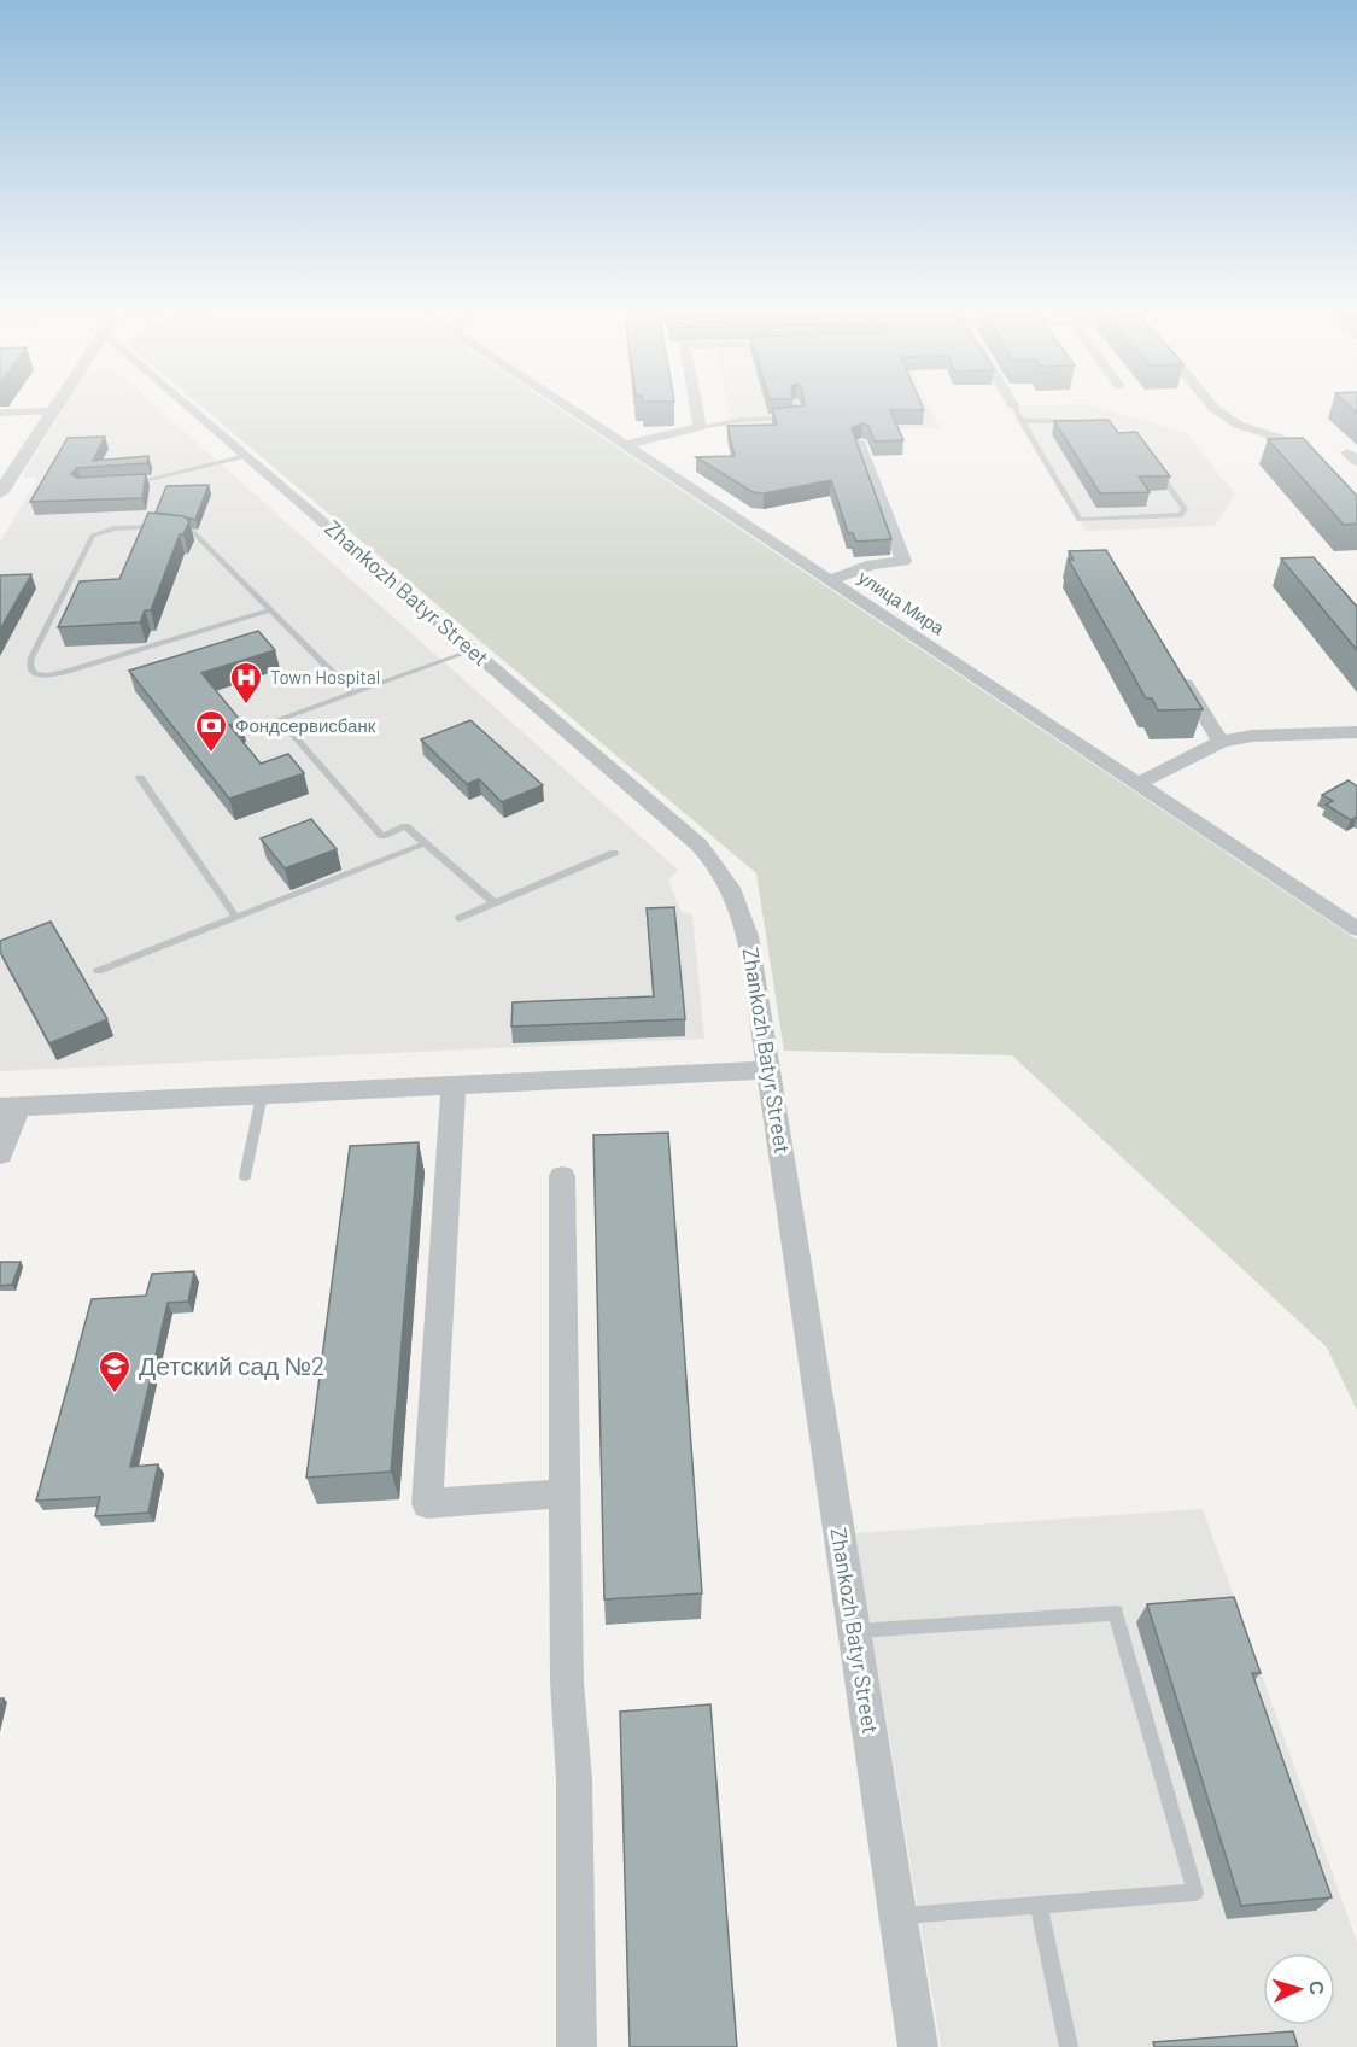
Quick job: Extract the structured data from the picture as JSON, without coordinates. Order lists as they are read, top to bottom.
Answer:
{
  "streets": {
    "street": ["Zhankozh Batyr Street", "улица Мира"]
  },
  "places": {
    "hospital": ["Town Hospital"],
    "bank": ["Фондсервисбанк"],
    "school or university": ["Детский сад №2"]
  },
  "north": "right"
}
